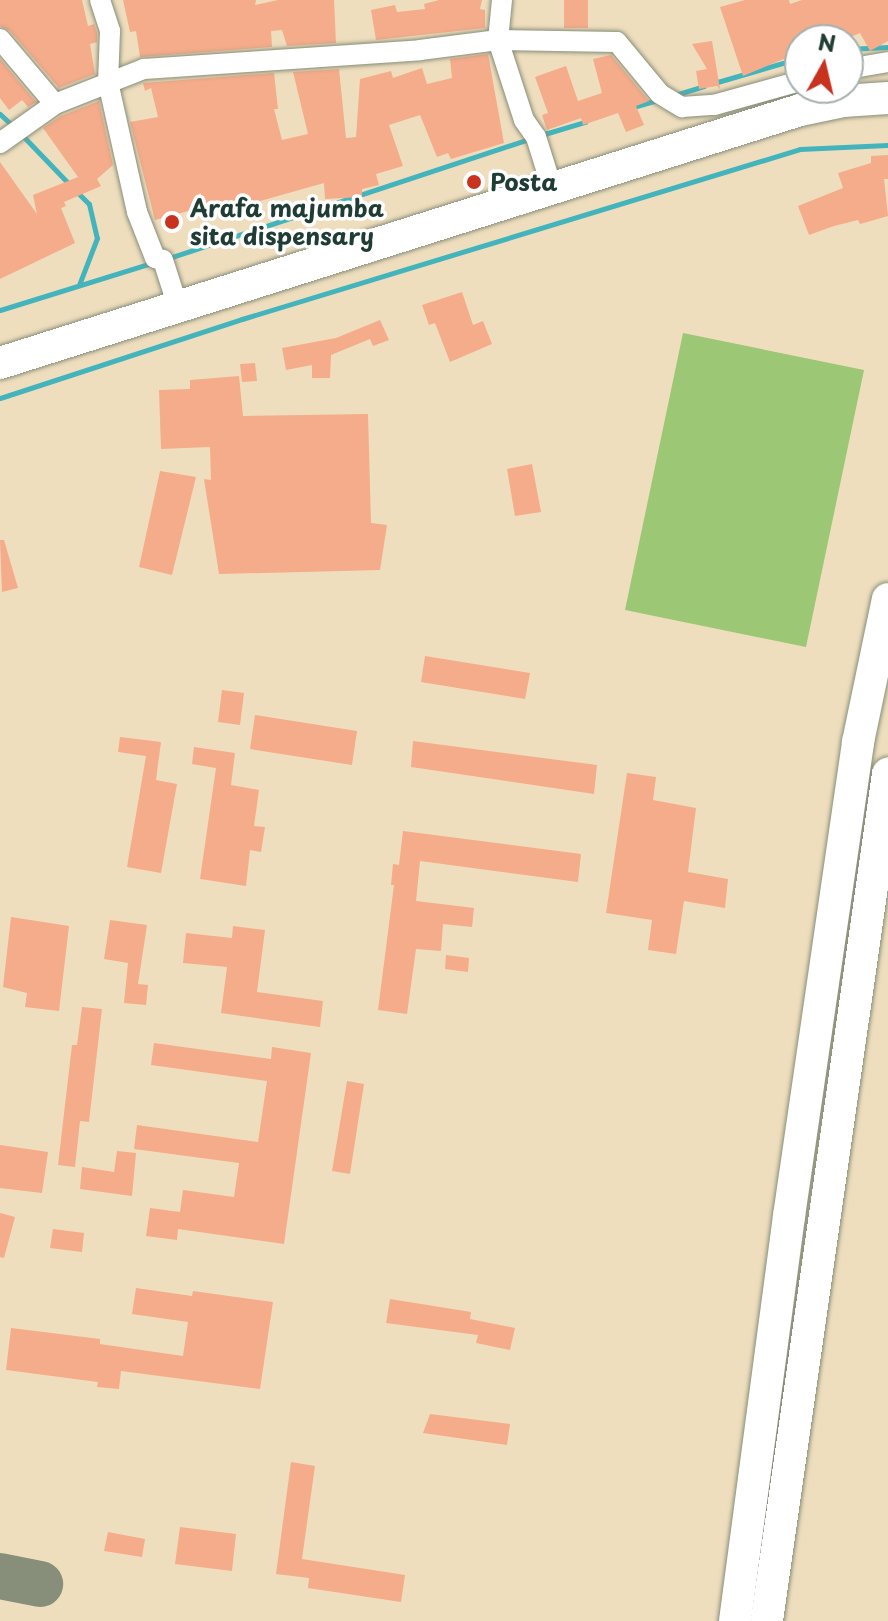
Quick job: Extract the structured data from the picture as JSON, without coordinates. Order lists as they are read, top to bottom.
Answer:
{
  "places": ["Posta", "Arafa majumba sita dispensary"],
  "north": "top"
}
